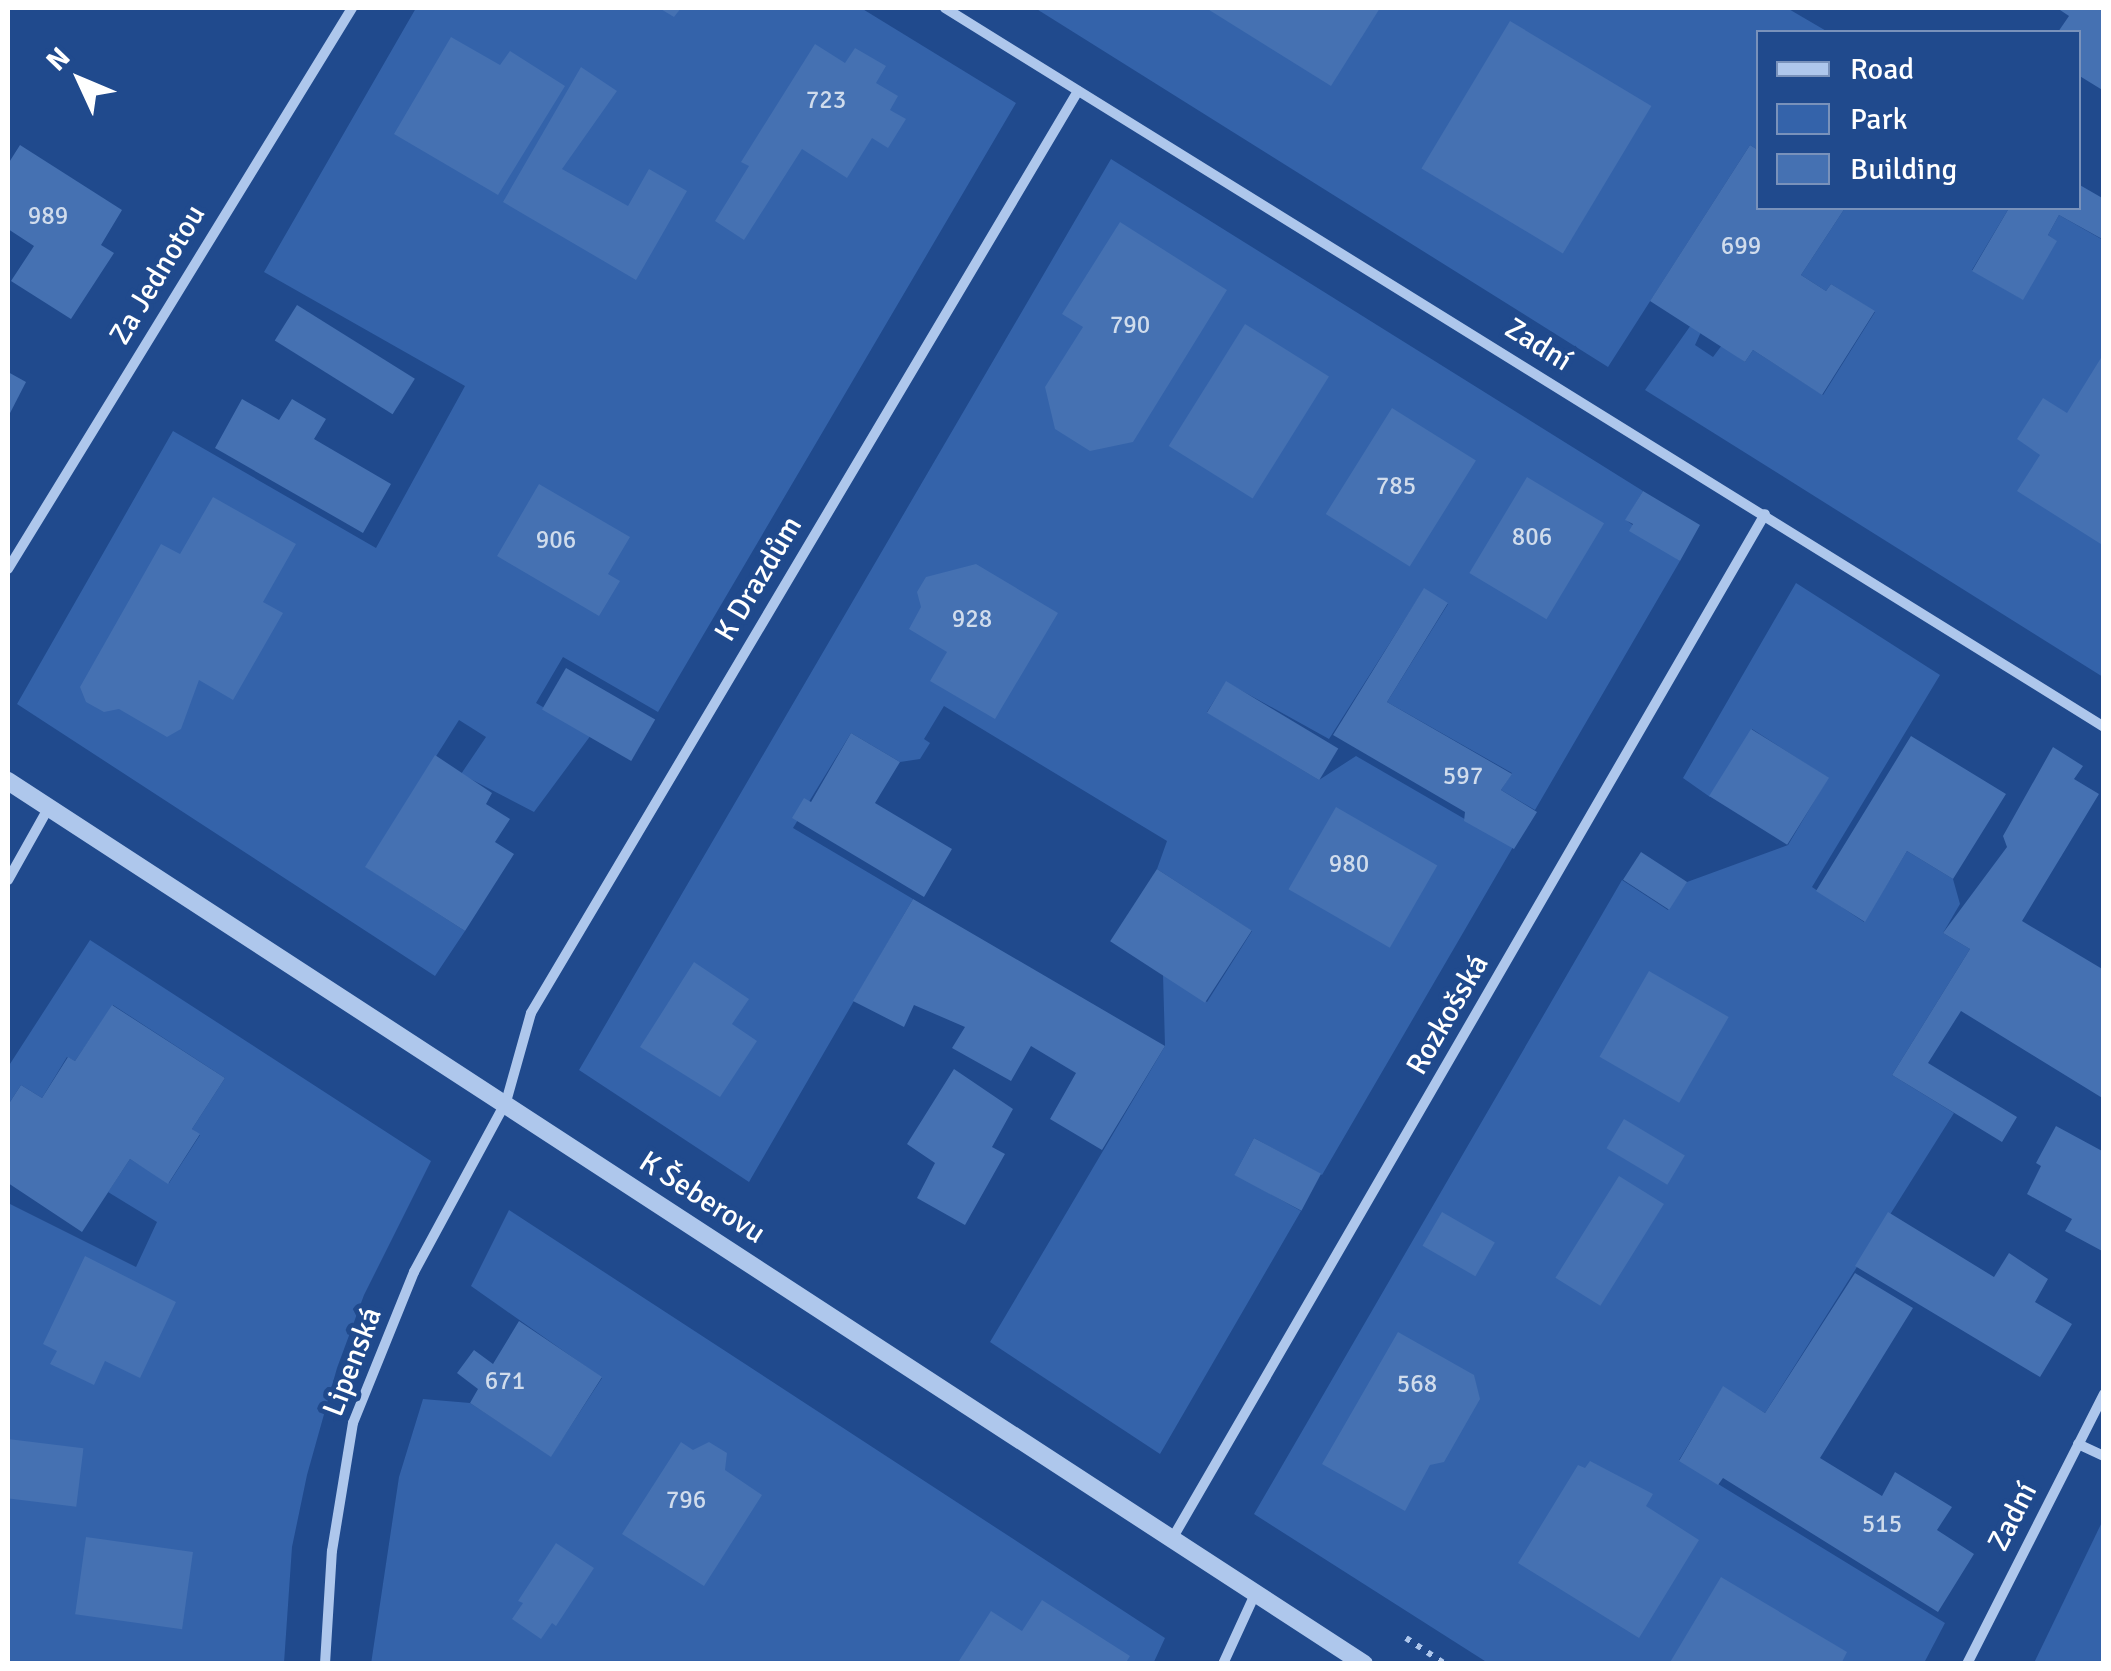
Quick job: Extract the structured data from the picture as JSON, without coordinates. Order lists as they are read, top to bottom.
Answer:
{
  "streets": {
    "street": [
      "Za Jednotou",
      "Zadní",
      "K Drazdům",
      "Rozkošská",
      "K Šeberovu",
      "Lipenská"
    ]
  },
  "crossings": [
    ["Zadní", "K Drazdům"],
    ["Zadní", "Rozkošská"],
    ["K Drazdům", "K Šeberovu"],
    ["K Drazdům", "Lipenská"],
    ["Rozkošská", "K Šeberovu"],
    ["K Šeberovu", "Lipenská"]
  ],
  "house_numbers": [
    "723",
    "989",
    "699",
    "790",
    "785",
    "806",
    "906",
    "928",
    "597",
    "980",
    "671",
    "568",
    "796",
    "515"
  ],
  "legend": ["Road", "Park", "Building"],
  "north": "top left"
}
